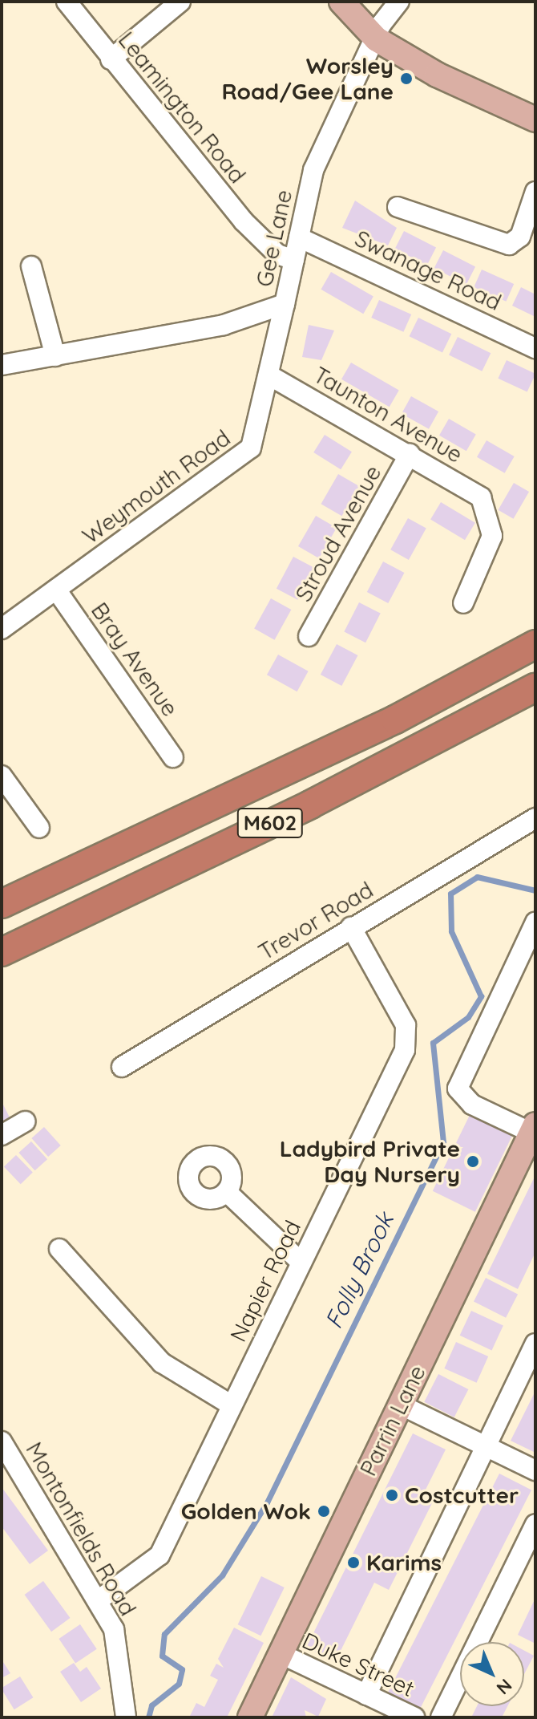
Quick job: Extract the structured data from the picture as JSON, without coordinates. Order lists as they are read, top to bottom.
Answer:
{
  "streets": {
    "highway": ["M602"],
    "main road": ["Parrin Lane"],
    "street": [
      "Leamington Road",
      "Gee Lane",
      "Swanage Road",
      "Taunton Avenue",
      "Weymouth Road",
      "Stroud Avenue",
      "Bray Avenue",
      "Trevor Road",
      "Napier Road",
      "Montonfields Road",
      "Duke Street"
    ]
  },
  "crossings": [
    ["Leamington Road", "Gee Lane"],
    ["Gee Lane", "Swanage Road"],
    ["Gee Lane", "Weymouth Road"],
    ["Taunton Avenue", "Weymouth Road"],
    ["Taunton Avenue", "Stroud Avenue"],
    ["Weymouth Road", "Bray Avenue"],
    ["Trevor Road", "Napier Road"],
    ["Napier Road", "Montonfields Road"],
    ["Parrin Lane", "Duke Street"]
  ],
  "water": ["Folly Brook"],
  "places": [
    "Worsley Road/Gee Lane",
    "Ladybird Private Day Nursery",
    "Costcutter",
    "Golden Wok",
    "Karims"
  ],
  "north": "bottom right"
}
